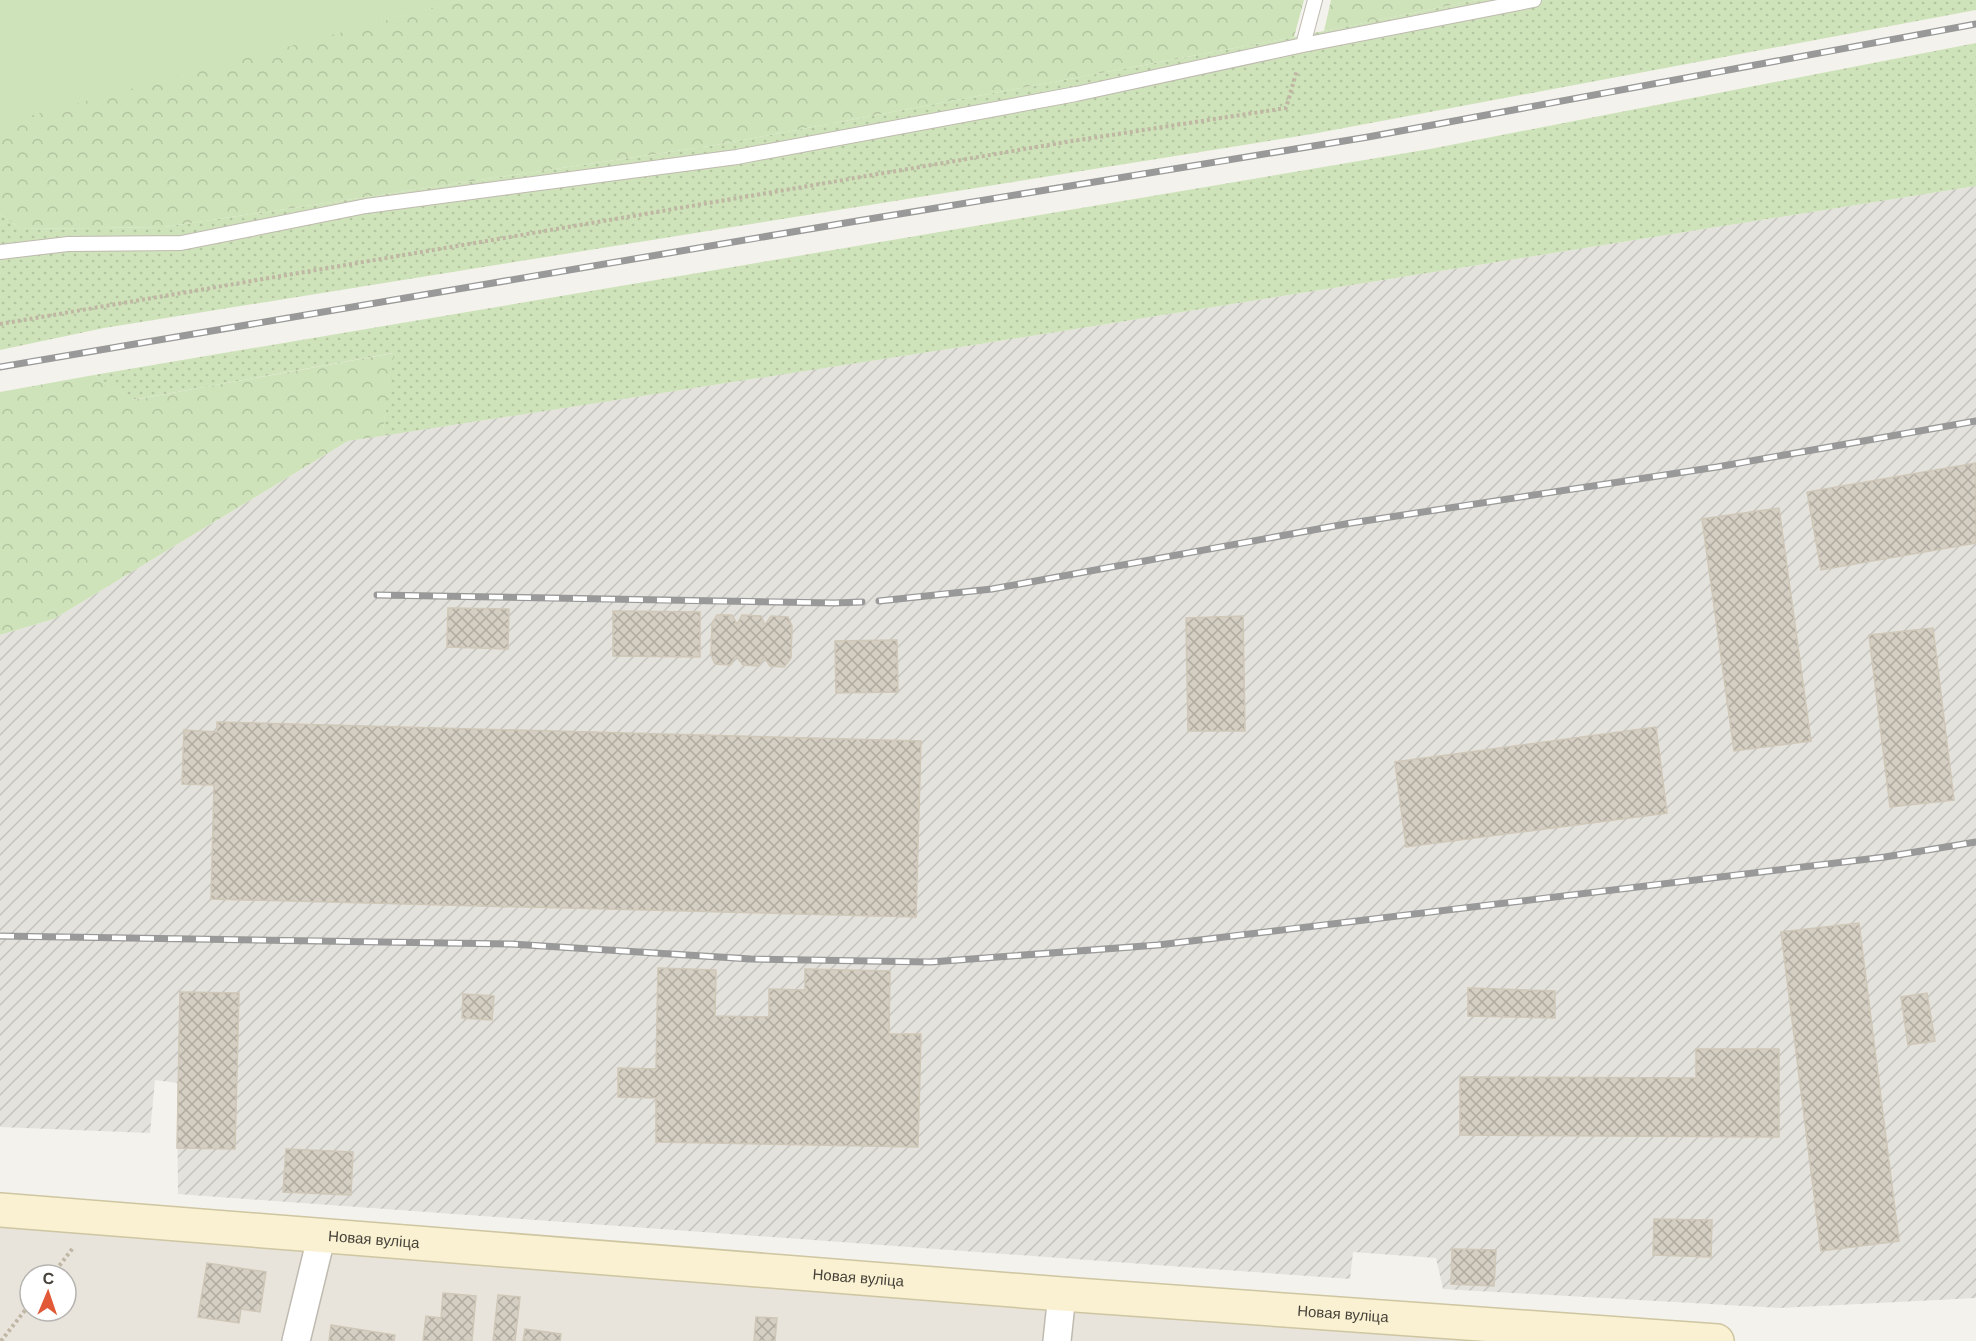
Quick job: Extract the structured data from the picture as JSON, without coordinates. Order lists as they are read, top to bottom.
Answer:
{
  "streets": {
    "street": ["Новая вуліца"]
  },
  "north": "top"
}
